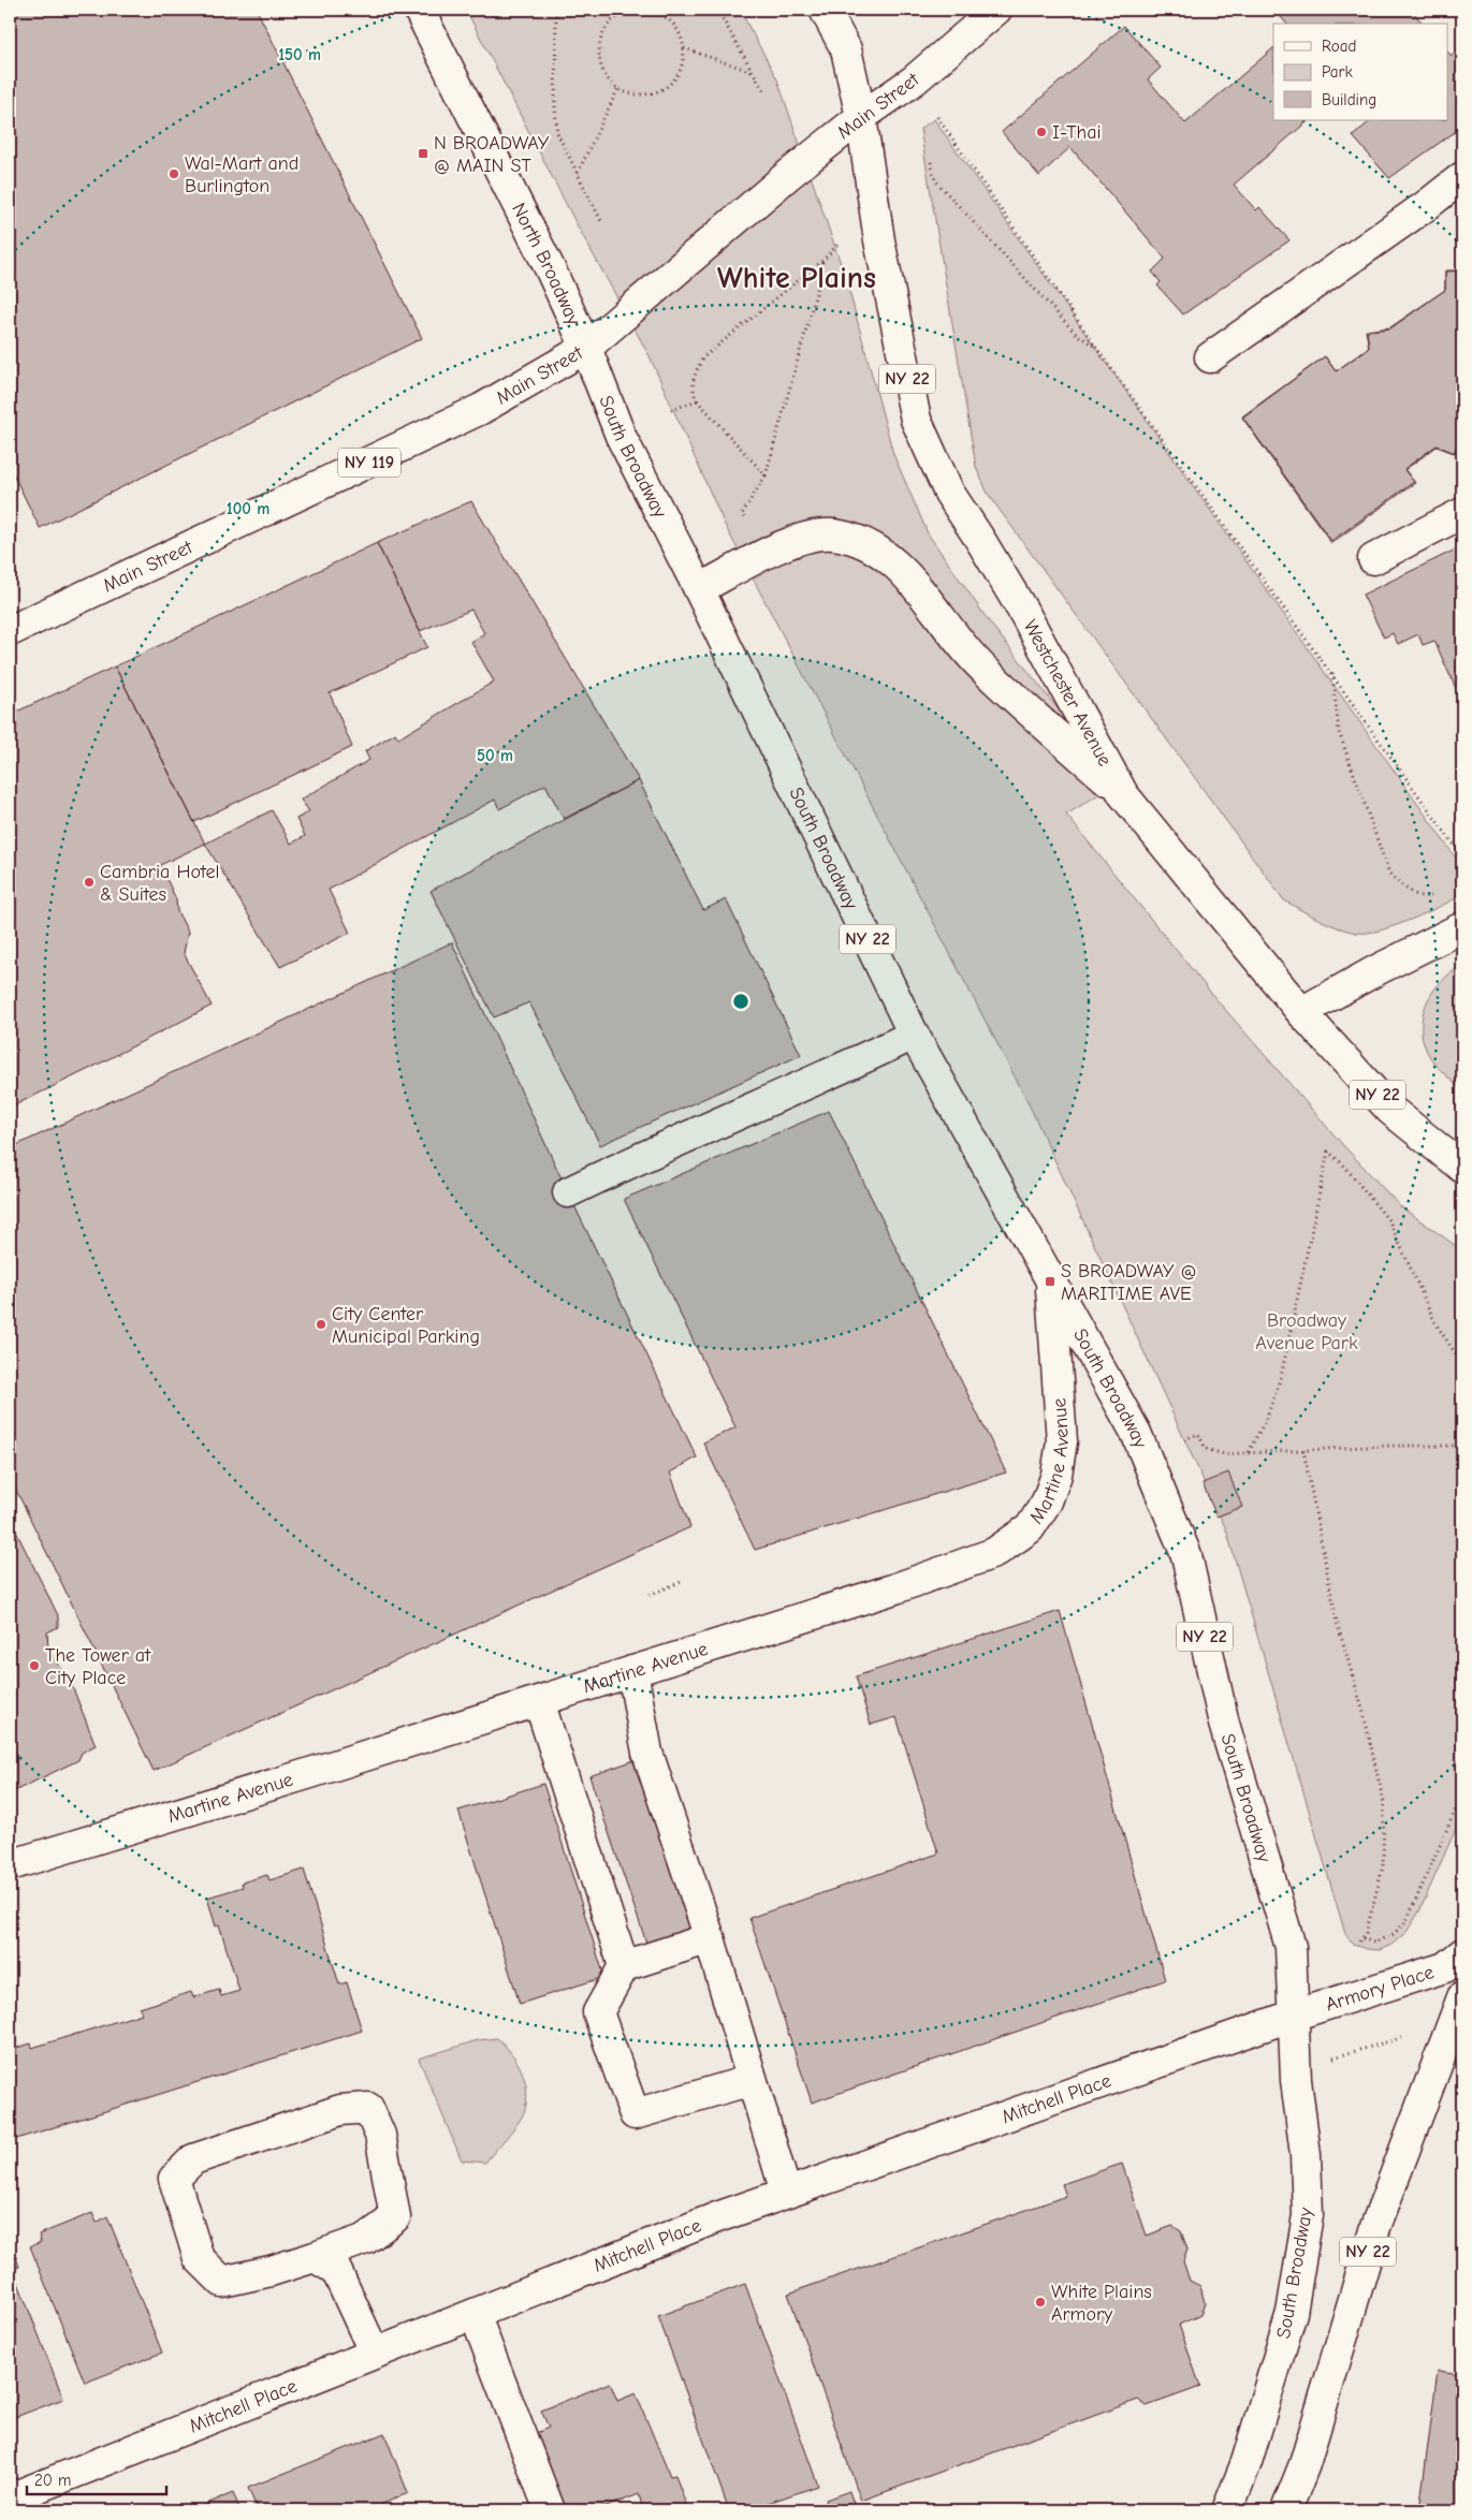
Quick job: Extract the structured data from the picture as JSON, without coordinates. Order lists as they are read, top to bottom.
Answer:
{
  "streets": {
    "main road": [
      "Main Street",
      "North Broadway",
      "NY 22",
      "South Broadway",
      "NY 119",
      "Westchester Avenue",
      "Martine Avenue",
      "Armory Place",
      "Mitchell Place"
    ]
  },
  "crossings": [
    ["Main Street", "North Broadway"],
    ["Main Street", "NY 22"],
    ["Main Street", "South Broadway"],
    ["Main Street", "Westchester Avenue"],
    ["North Broadway", "South Broadway"],
    ["NY 22", "Westchester Avenue"],
    ["South Broadway", "Martine Avenue"],
    ["South Broadway", "Armory Place"],
    ["South Broadway", "Mitchell Place"],
    ["Armory Place", "Mitchell Place"]
  ],
  "districts": ["White Plains"],
  "parks": ["Broadway Avenue Park"],
  "places": {
    "other": [
      "I-Thai",
      "Wal-Mart and Burlington",
      "Cambria Hotel & Suites",
      "City Center Municipal Parking",
      "The Tower at City Place",
      "White Plains Armory"
    ],
    "transit": ["N BROADWAY @ MAIN ST", "S BROADWAY @ MARITIME AVE"]
  },
  "legend": ["Road", "Park", "Building"],
  "scale_bar": "20 m",
  "rings": ["150 m", "100 m", "50 m"]
}
